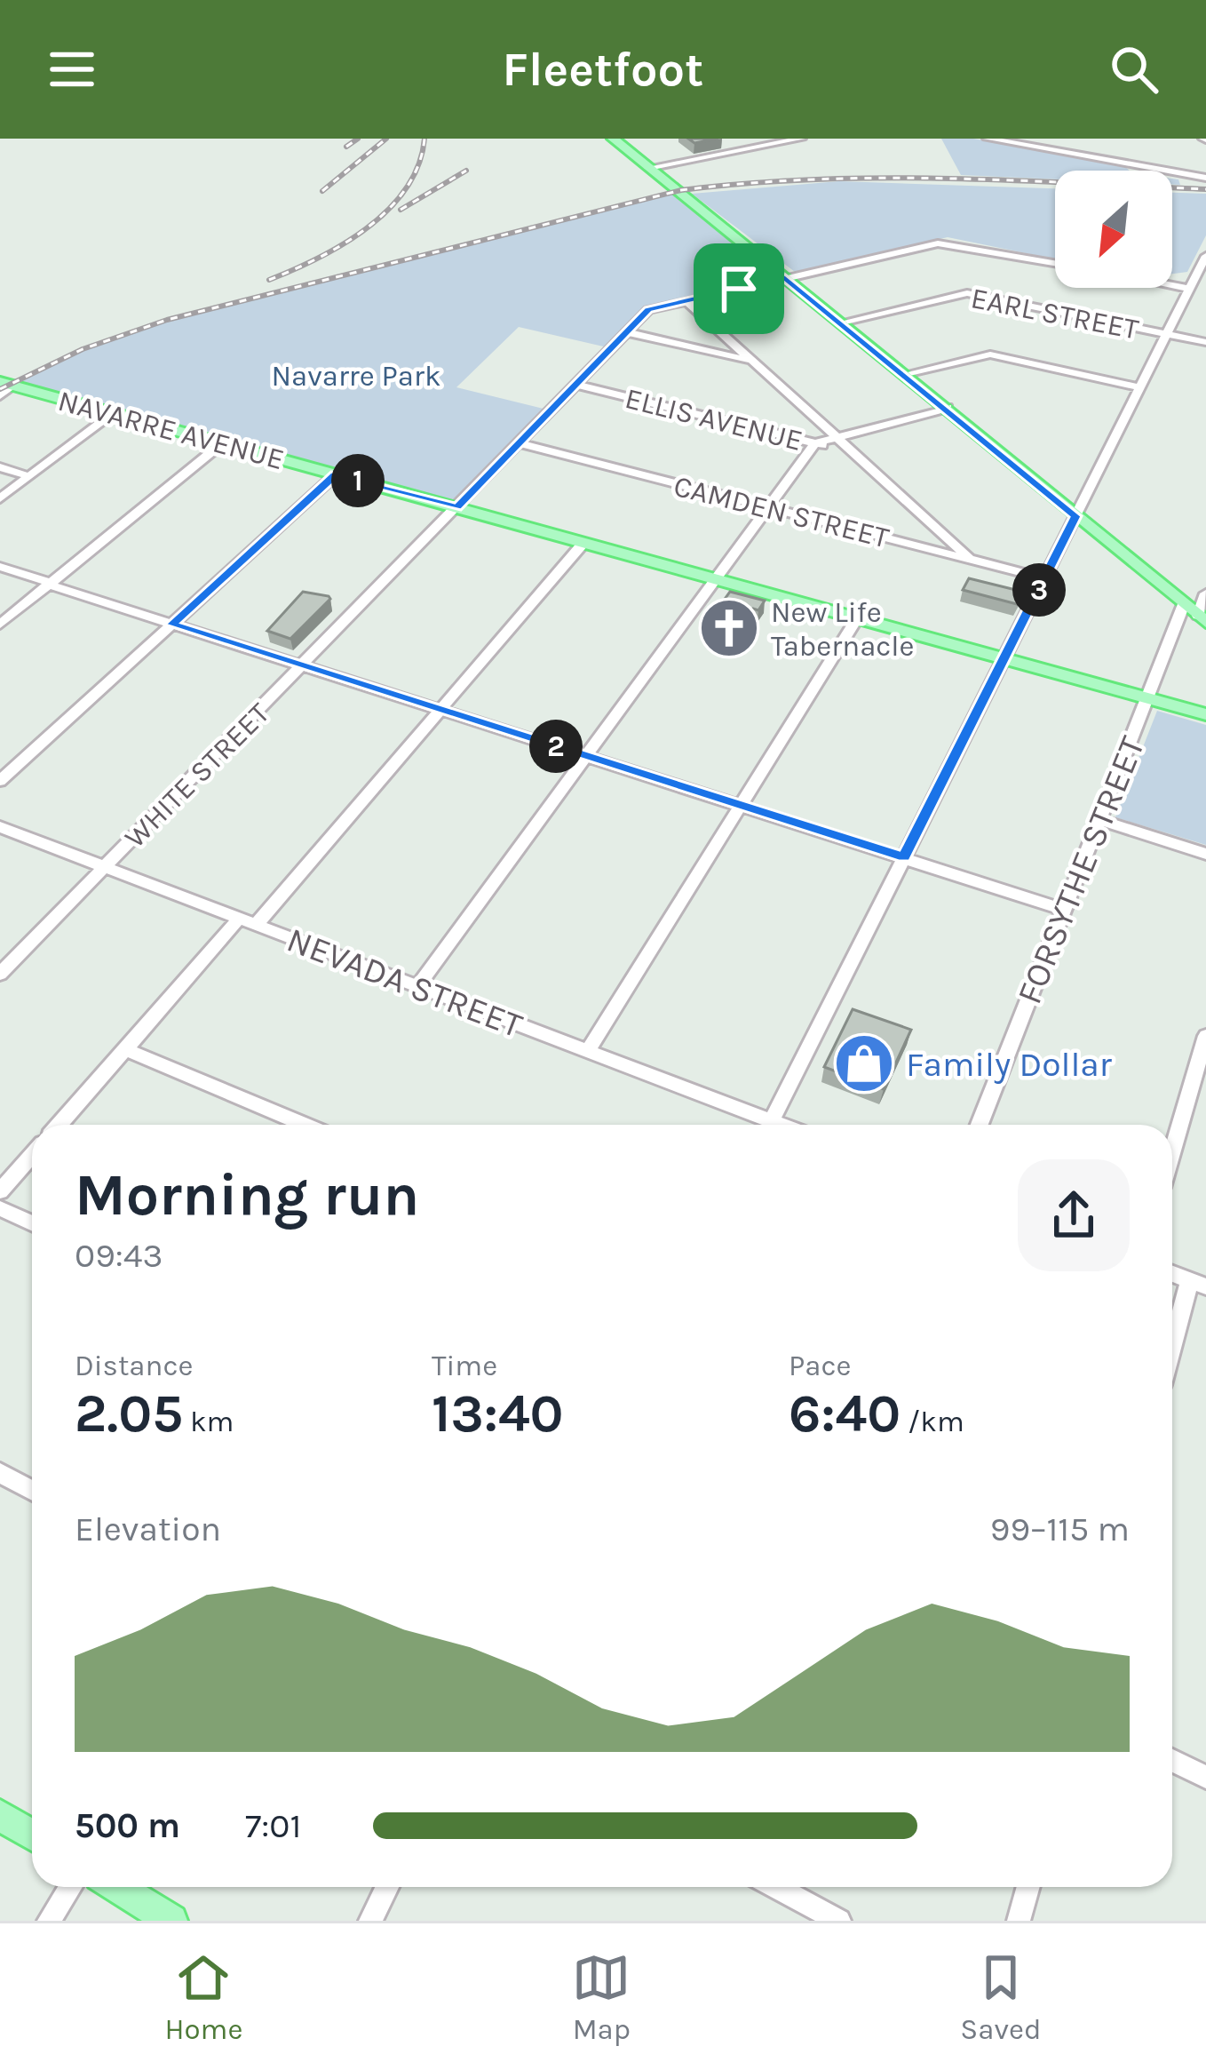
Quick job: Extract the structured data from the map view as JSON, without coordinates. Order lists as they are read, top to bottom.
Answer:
{
  "streets": {
    "main road": ["NAVARRE AVENUE"],
    "street": [
      "EARL STREET",
      "ELLIS AVENUE",
      "CAMDEN STREET",
      "WHITE STREET",
      "FORSYTHE STREET",
      "NEVADA STREET"
    ]
  },
  "crossings": [
    ["ELLIS AVENUE", "WHITE STREET"],
    ["NAVARRE AVENUE", "WHITE STREET"],
    ["NAVARRE AVENUE", "FORSYTHE STREET"],
    ["CAMDEN STREET", "WHITE STREET"],
    ["WHITE STREET", "NEVADA STREET"]
  ],
  "parks": ["Navarre Park"],
  "places": {
    "church": ["New Life Tabernacle"],
    "shop": ["Family Dollar"]
  },
  "north": "bottom left",
  "page": {
    "header": "Fleetfoot",
    "pins": ["1", "3", "2"],
    "heading": ["Morning run", "09:43"],
    "stats": [
      ["Distance", "2.05 km"],
      ["Time", "13:40"],
      ["Pace", "6:40 /km"]
    ],
    "chart": ["Elevation", "99–115 m"],
    "list": [
      {
        "name": "500 m",
        "note": "7:01"
      }
    ],
    "tabs": ["Home", "Map", "Saved"]
  }
}
